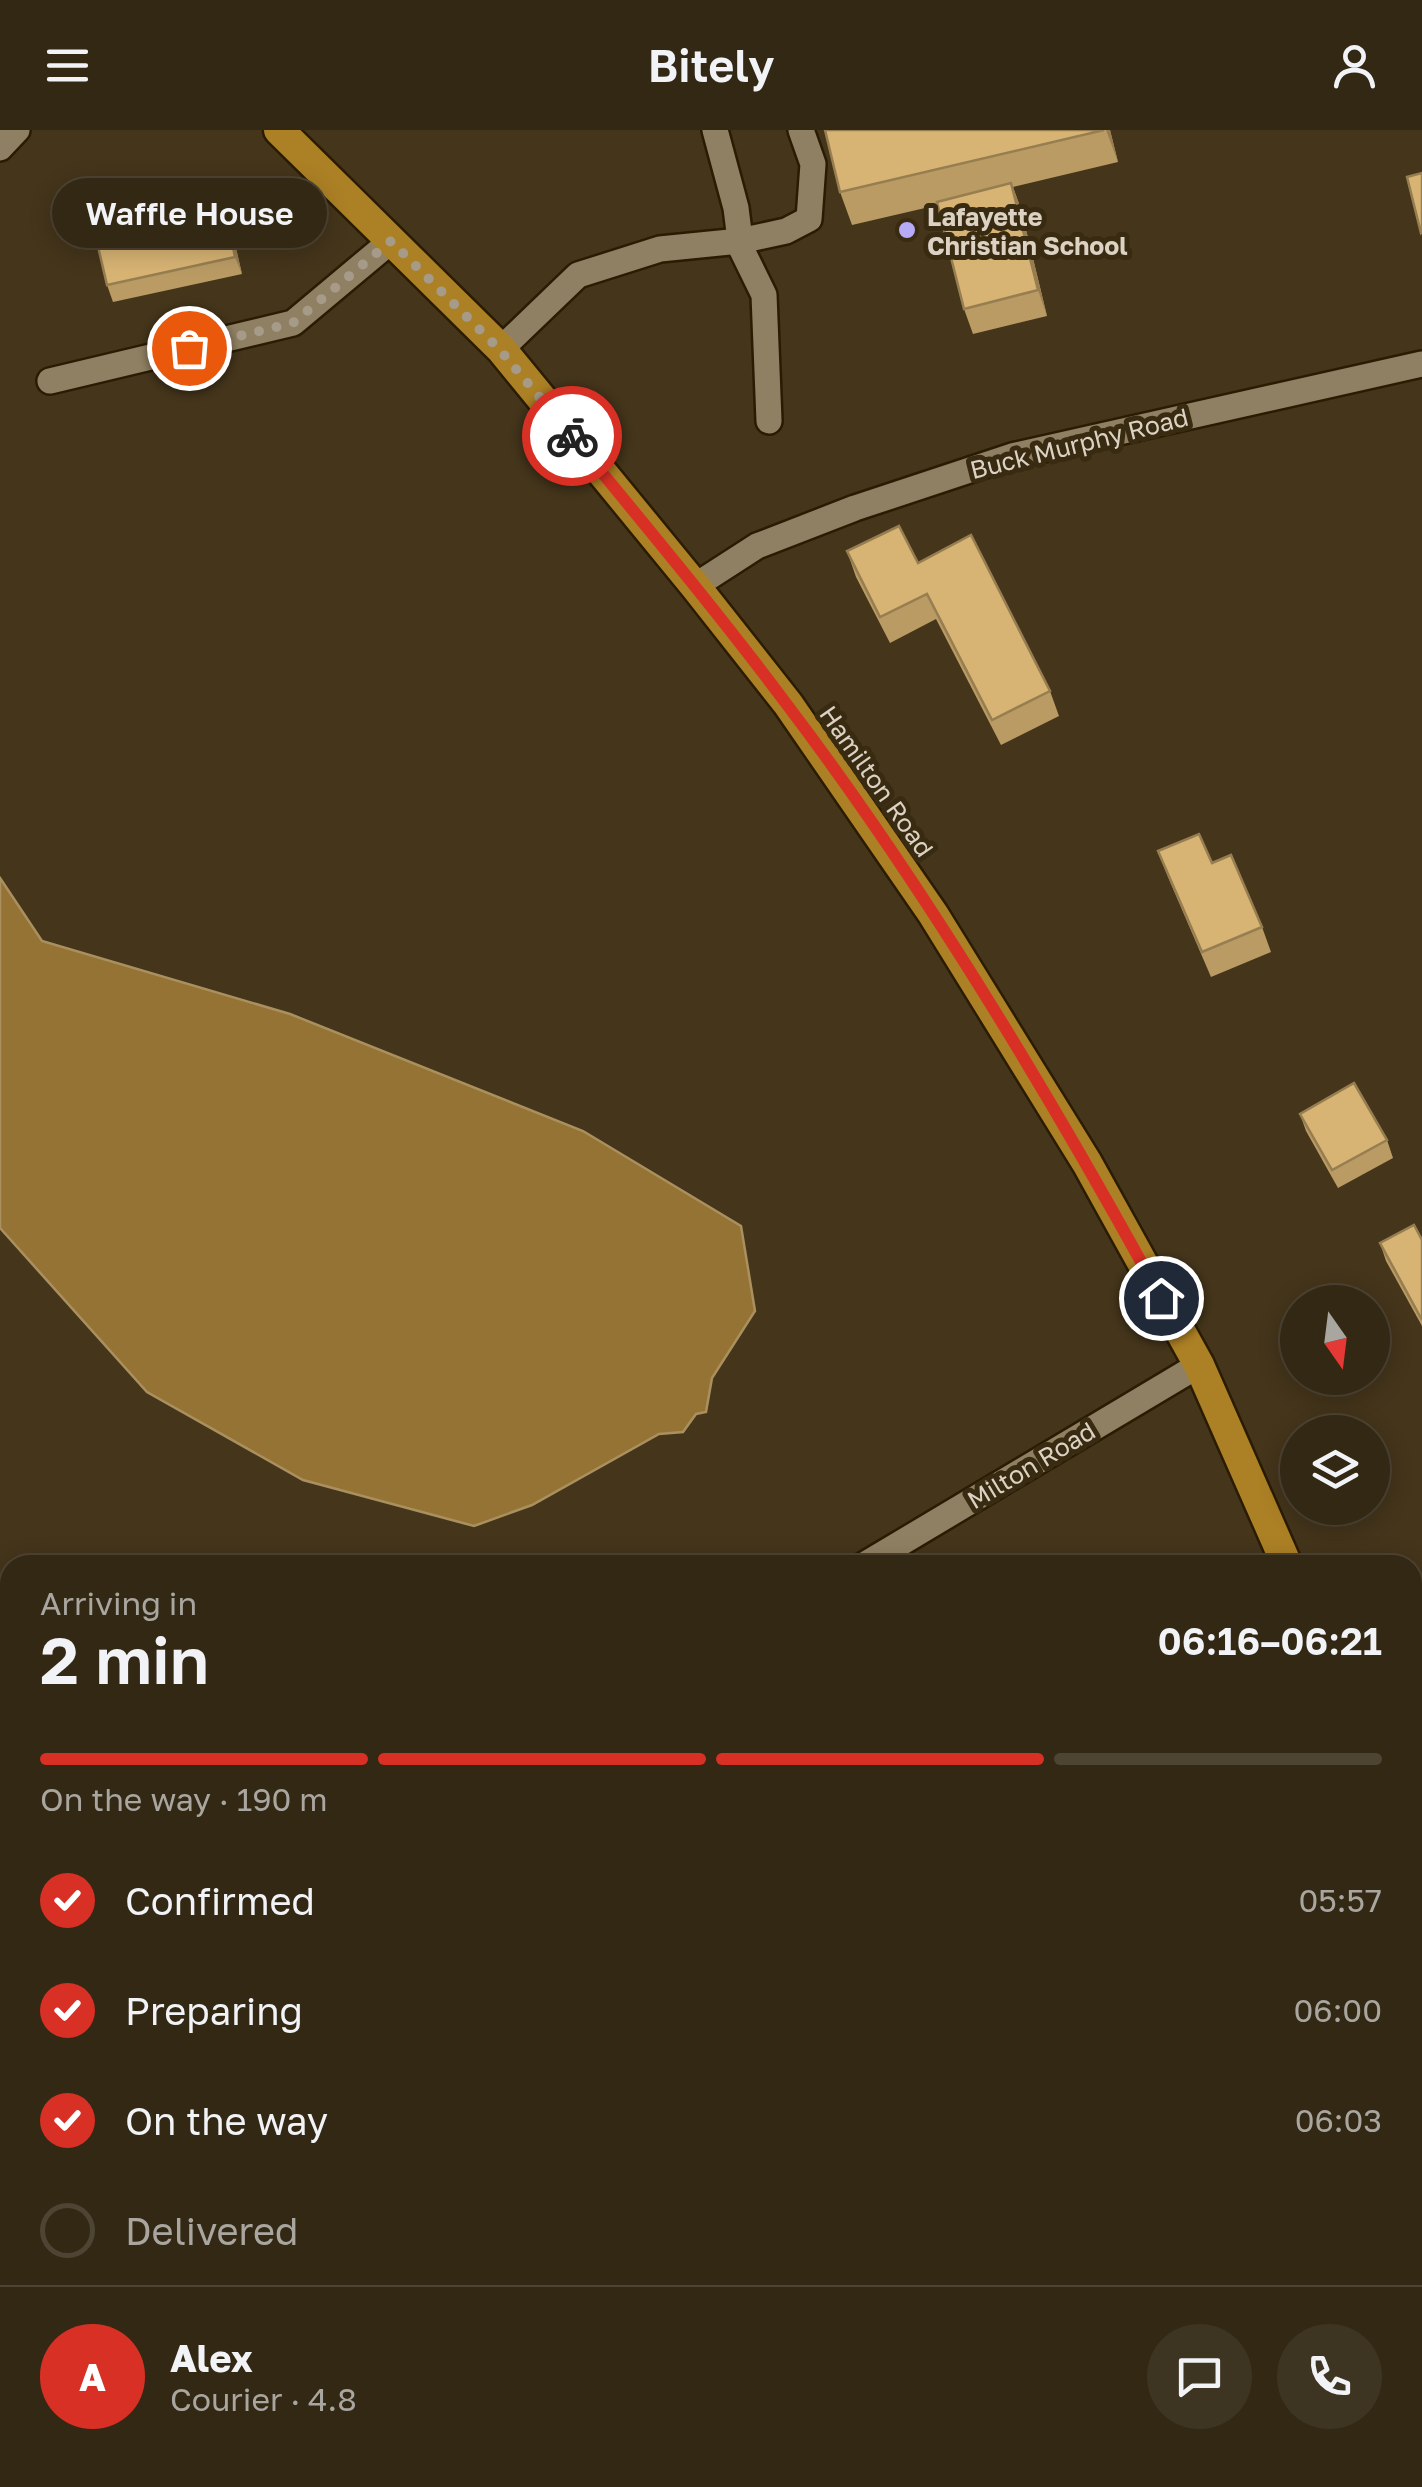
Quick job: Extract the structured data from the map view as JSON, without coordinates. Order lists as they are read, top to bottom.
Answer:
{
  "streets": {
    "highway": ["Hamilton Road"],
    "street": ["Buck Murphy Road", "Milton Road"]
  },
  "crossings": [
    ["Buck Murphy Road", "Hamilton Road"],
    ["Hamilton Road", "Milton Road"]
  ],
  "places": ["Lafayette Christian School", "Waffle House"],
  "north": "bottom",
  "page": {
    "header": "Bitely",
    "bubble": "Waffle House",
    "heading": ["2 min", "Arriving in", "06:16–06:21"],
    "panel": ["Alex", "Courier · 4.8"],
    "bar": "On the way · 190 m",
    "list": [
      ["Confirmed", "05:57"],
      ["Preparing", "06:00"],
      ["On the way", "06:03"],
      "Delivered"
    ],
    "round": "A"
  }
}
